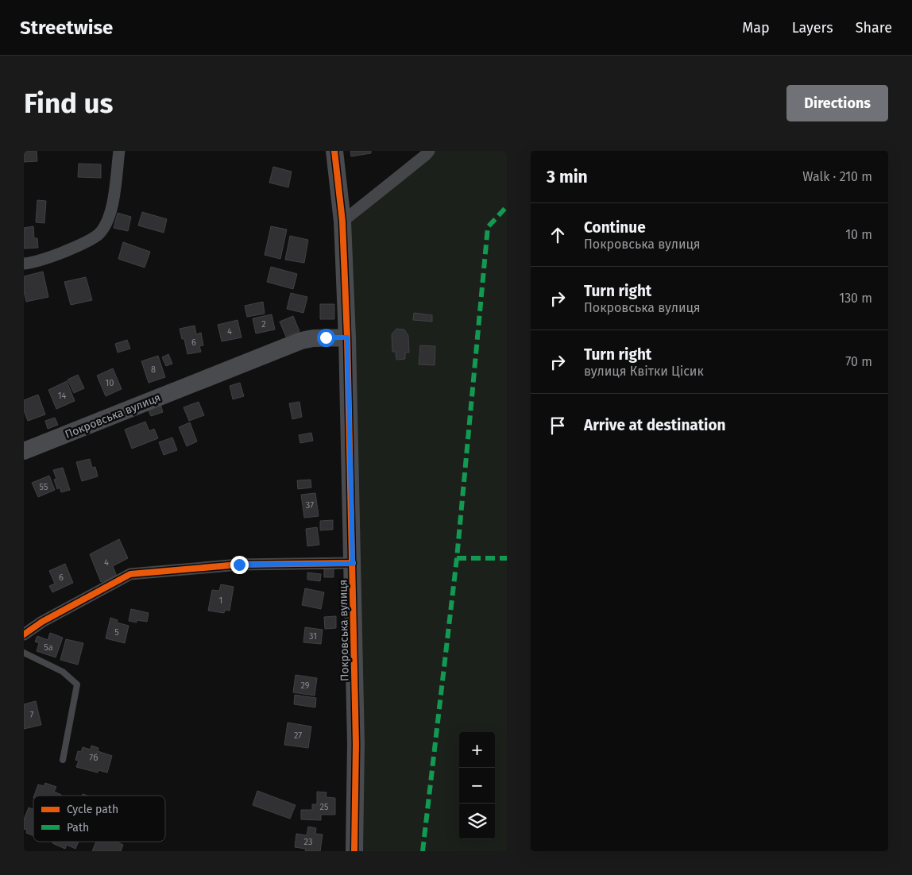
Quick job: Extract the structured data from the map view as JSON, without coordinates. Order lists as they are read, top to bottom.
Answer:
{
  "streets": {
    "street": ["Покровська вулиця"]
  },
  "house_numbers": [
    "2",
    "4",
    "6",
    "8",
    "10",
    "14",
    "55",
    "37",
    "4",
    "6",
    "1",
    "5",
    "31",
    "5а",
    "29",
    "7",
    "27",
    "7б",
    "25",
    "23"
  ],
  "legend": ["Cycle path", "Path"],
  "page": {
    "header": "Streetwise",
    "nav": ["Map", "Layers", "Share"],
    "buttons": "Directions",
    "title": "Find us",
    "heading": ["3 min", "Walk · 210 m"],
    "list": [
      ["Continue", "Покровська вулиця", "10 m"],
      ["Turn right", "Покровська вулиця", "130 m"],
      ["Turn right", "вулиця Квітки Цісик", "70 m"],
      "Arrive at destination"
    ],
    "map_buttons": ["+", "−"]
  }
}
